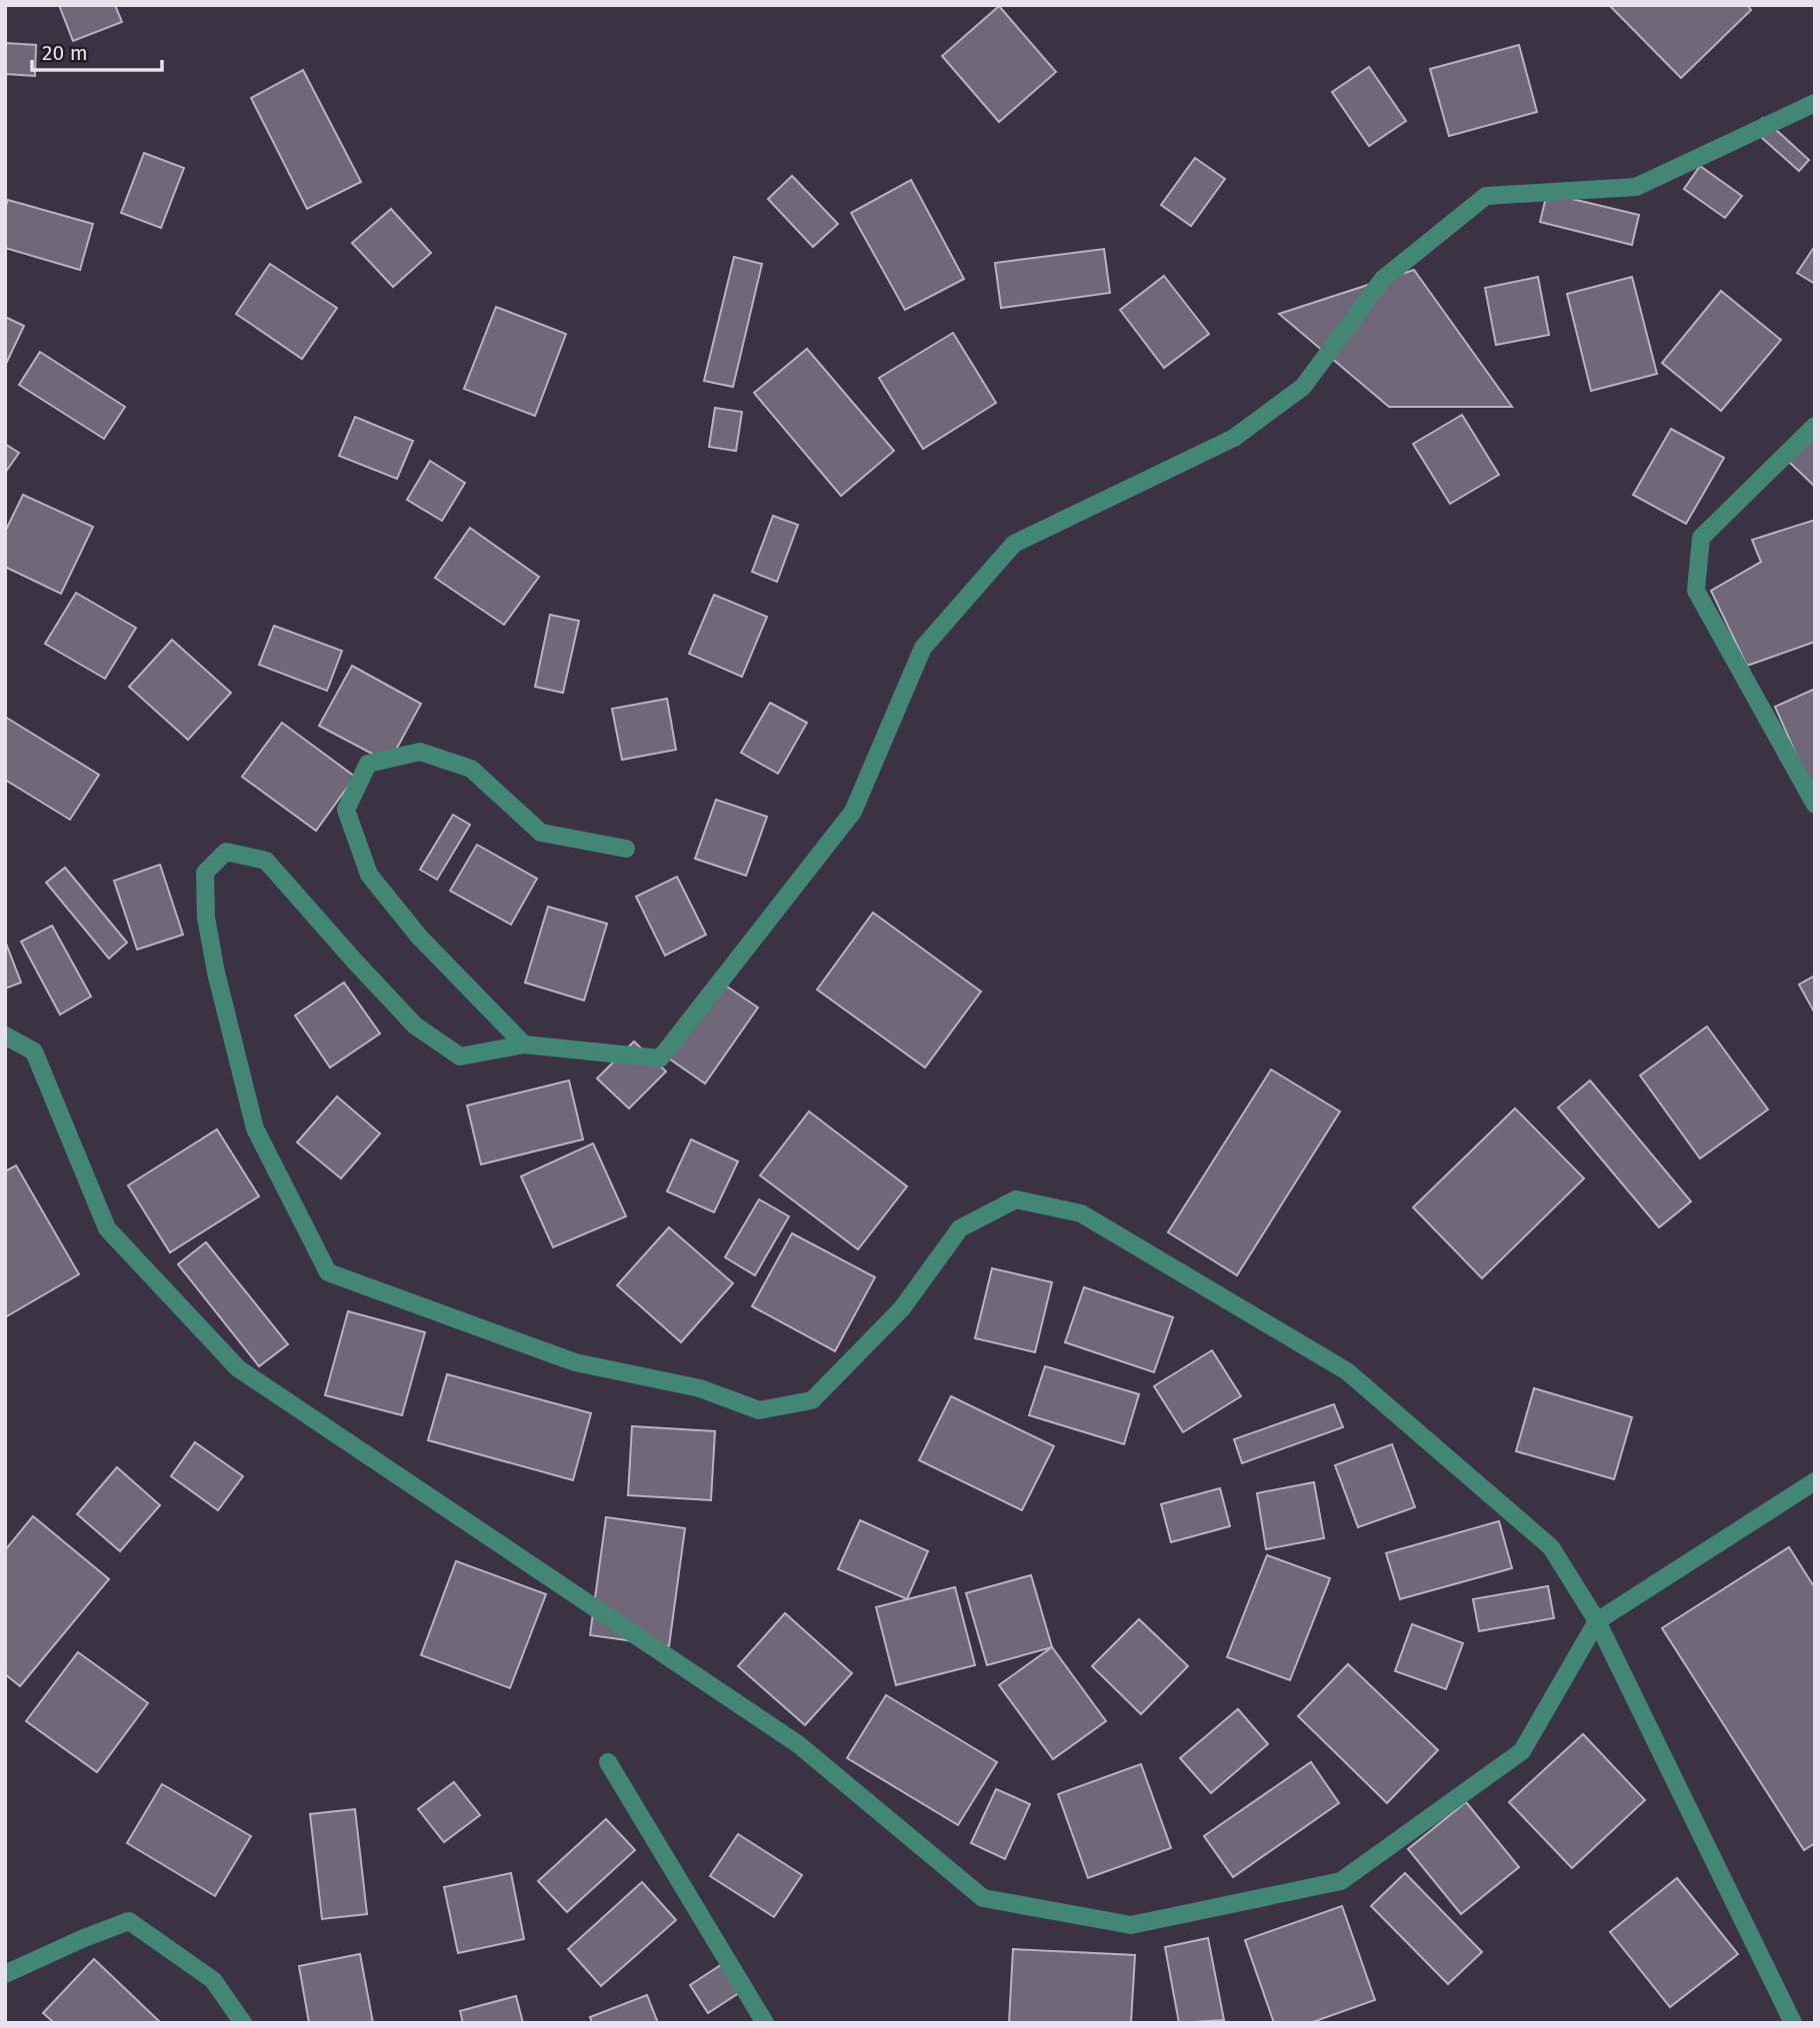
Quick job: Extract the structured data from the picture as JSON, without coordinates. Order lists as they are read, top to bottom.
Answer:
{
  "scale_bar": "20 m"
}
